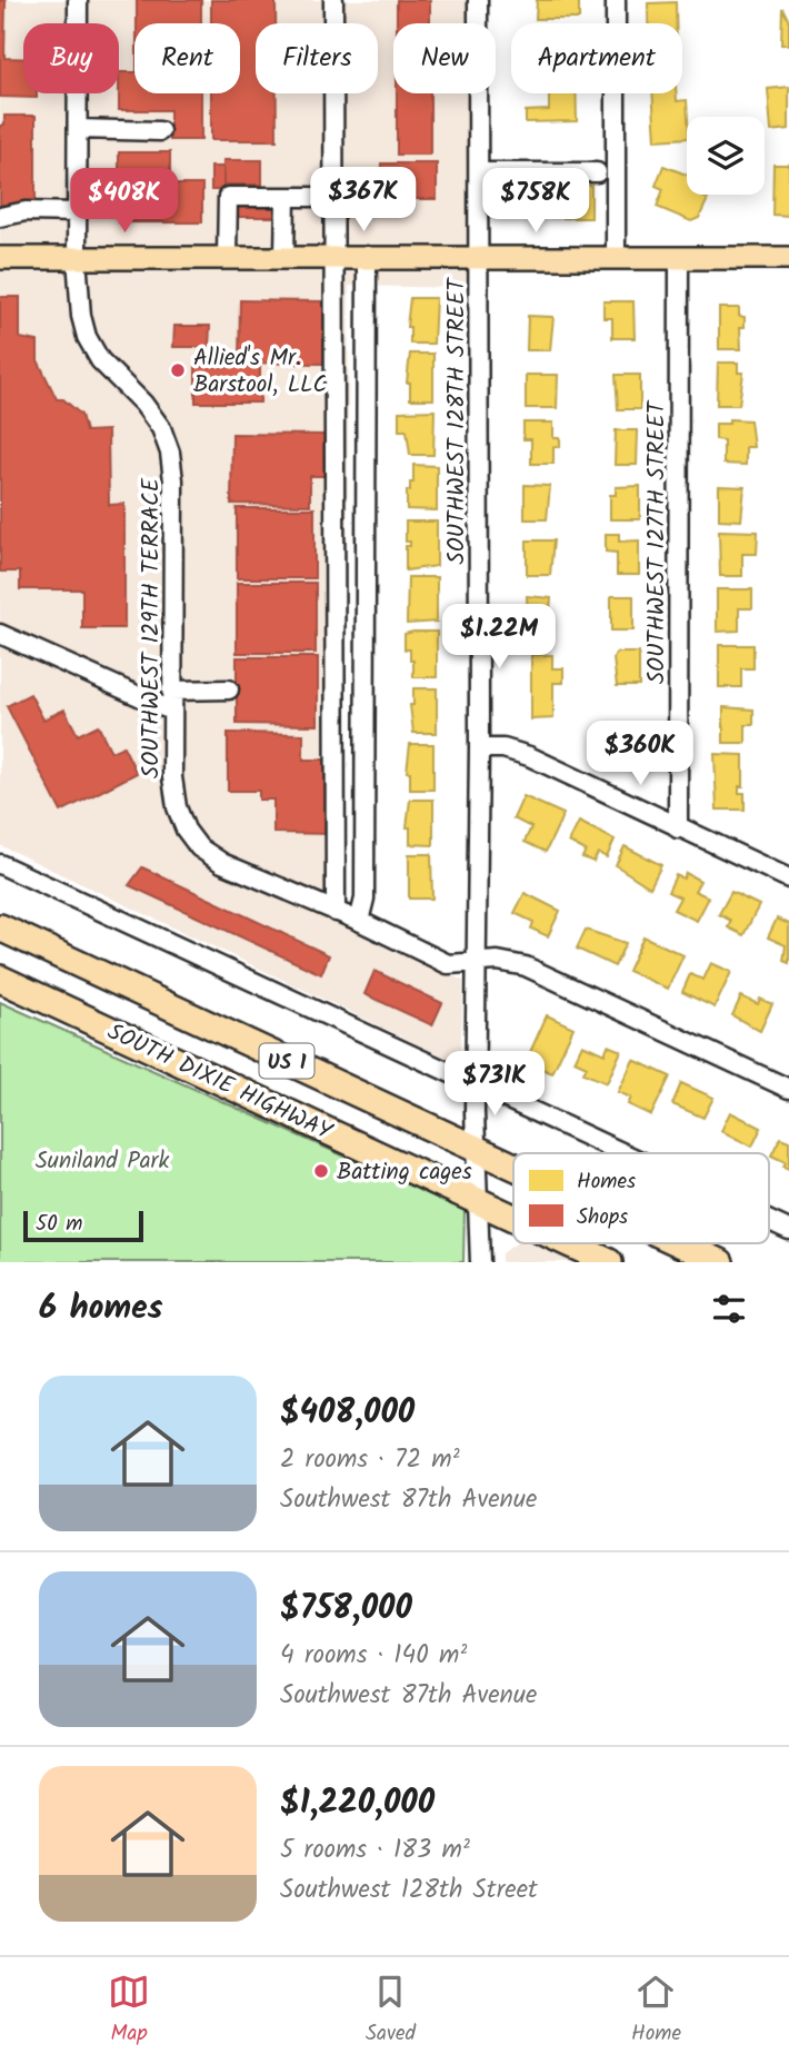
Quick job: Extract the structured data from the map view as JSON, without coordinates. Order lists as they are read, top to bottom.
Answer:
{
  "streets": {
    "highway": ["US 1", "SOUTH DIXIE HIGHWAY"],
    "street": ["SOUTHWEST 128TH STREET", "SOUTHWEST 127TH STREET", "SOUTHWEST 129TH TERRACE"]
  },
  "crossings": [
    ["SOUTHWEST 128TH STREET", "SOUTH DIXIE HIGHWAY"]
  ],
  "parks": ["Suniland Park"],
  "places": ["Allied's Mr. Barstool, LLC", "Batting cages"],
  "legend": ["Homes", "Shops"],
  "scale_bar": "50 m",
  "page": {
    "chip": [
      "Buy",
      "Rent",
      "Filters",
      "New",
      "Apartment"
    ],
    "price": [
      "$367K",
      "$408K",
      "$758K",
      "$1.22M",
      "$360K",
      "$731K"
    ],
    "scale": "50 m",
    "heading": "6 homes",
    "list": [
      {
        "name": "$408,000",
        "note": "2 rooms · 72 m² · Southwest 87th Avenue"
      },
      {
        "name": "$758,000",
        "note": "4 rooms · 140 m² · Southwest 87th Avenue"
      },
      {
        "name": "$1,220,000",
        "note": "5 rooms · 183 m² · Southwest 128th Street"
      }
    ],
    "tabs": ["Map", "Saved", "Home"]
  }
}
